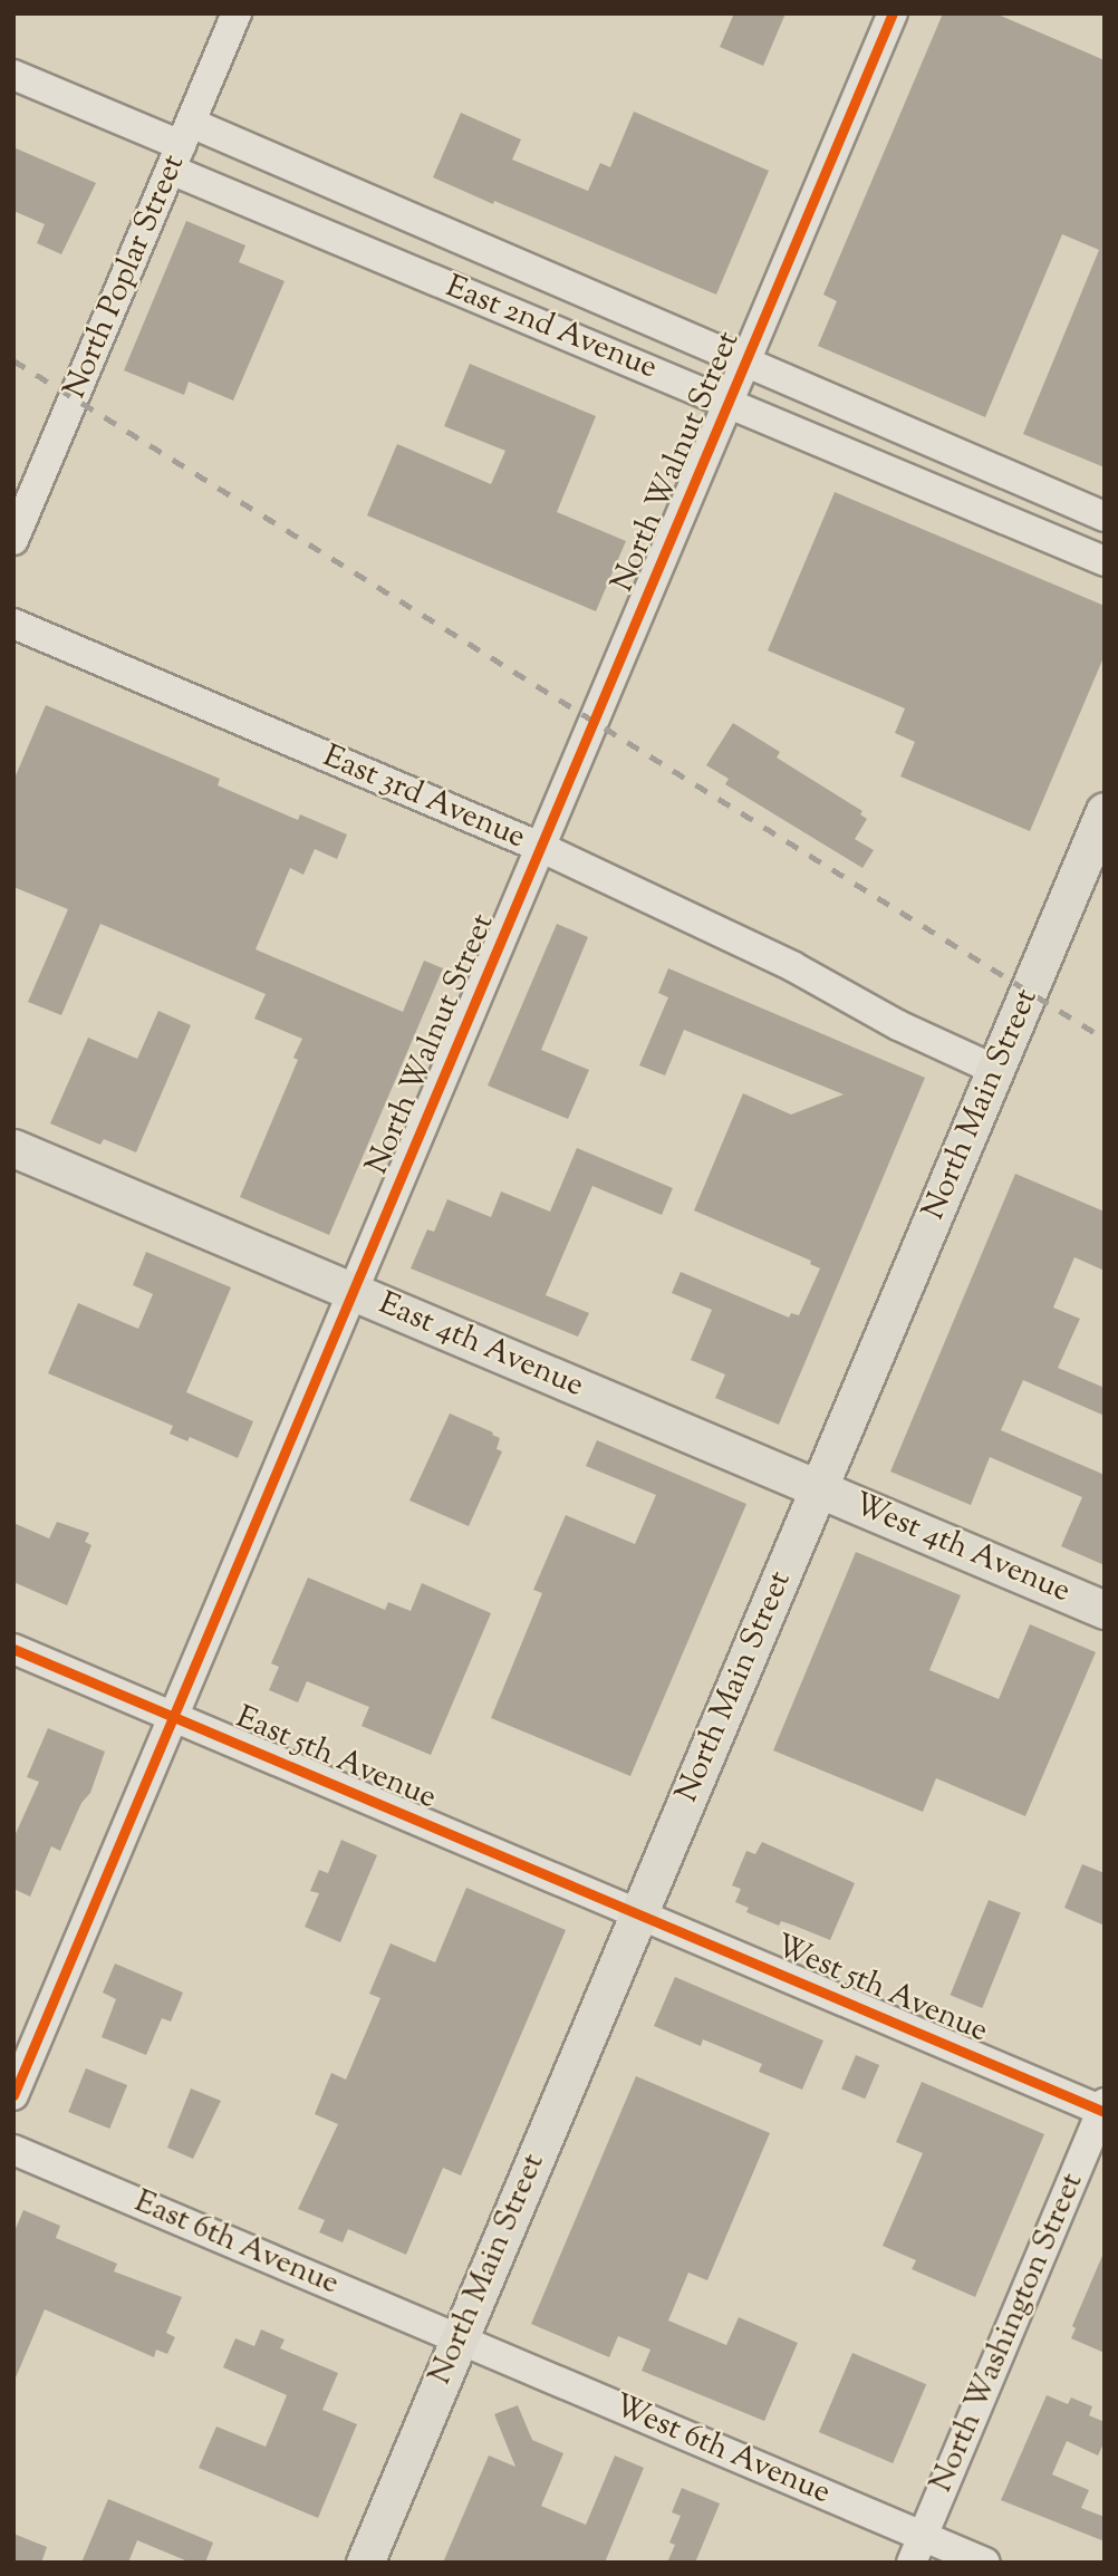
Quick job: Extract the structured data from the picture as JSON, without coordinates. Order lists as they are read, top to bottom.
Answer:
{
  "streets": {
    "main road": ["North Main Street", "East 4th Avenue", "West 4th Avenue"],
    "street": [
      "North Poplar Street",
      "East 2nd Avenue",
      "North Walnut Street",
      "East 3rd Avenue",
      "East 5th Avenue",
      "West 5th Avenue",
      "East 6th Avenue",
      "North Washington Street",
      "West 6th Avenue"
    ]
  },
  "crossings": [
    ["North Poplar Street", "East 2nd Avenue"],
    ["East 2nd Avenue", "North Walnut Street"],
    ["North Walnut Street", "East 3rd Avenue"],
    ["North Walnut Street", "East 4th Avenue"],
    ["North Walnut Street", "East 5th Avenue"],
    ["East 3rd Avenue", "North Main Street"],
    ["North Main Street", "East 4th Avenue"],
    ["North Main Street", "West 4th Avenue"],
    ["North Main Street", "East 5th Avenue"],
    ["North Main Street", "West 5th Avenue"],
    ["North Main Street", "East 6th Avenue"],
    ["North Main Street", "West 6th Avenue"],
    ["East 4th Avenue", "West 4th Avenue"],
    ["East 5th Avenue", "West 5th Avenue"],
    ["West 5th Avenue", "North Washington Street"],
    ["East 6th Avenue", "West 6th Avenue"],
    ["North Washington Street", "West 6th Avenue"]
  ]
}
